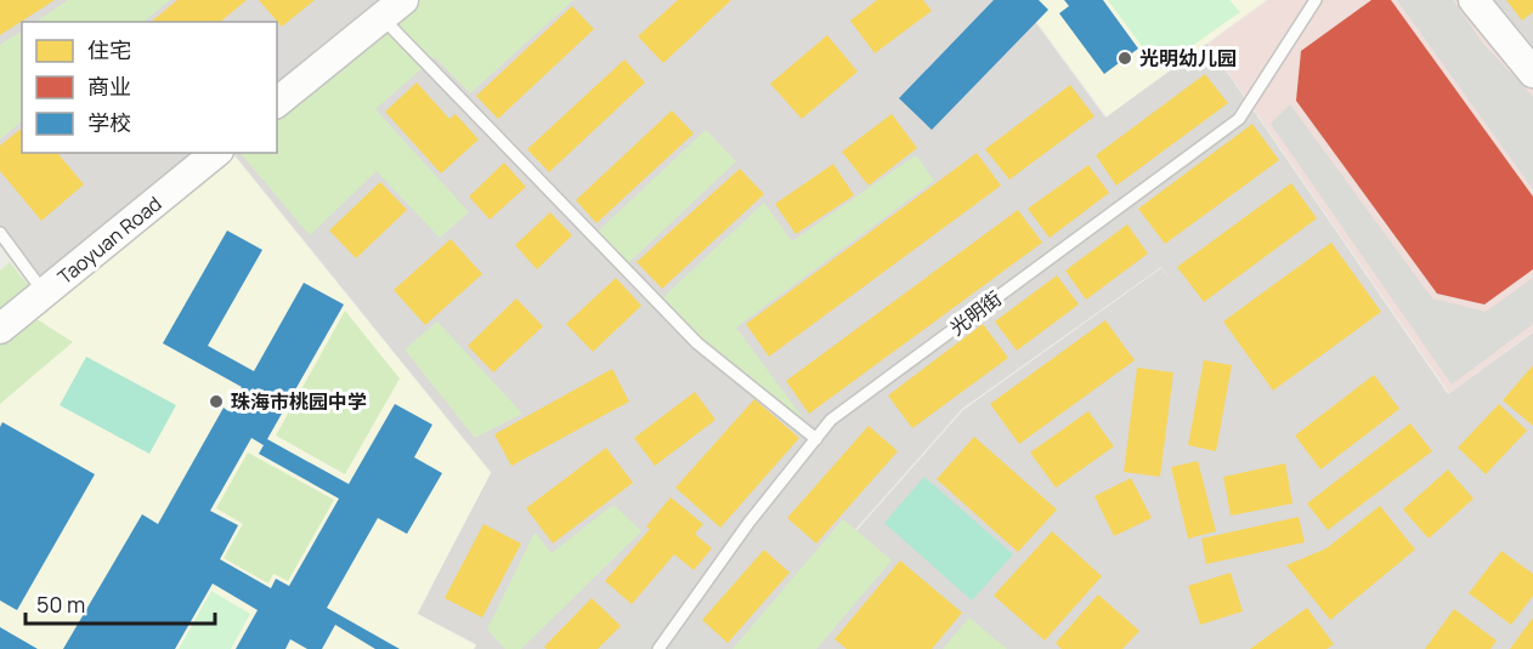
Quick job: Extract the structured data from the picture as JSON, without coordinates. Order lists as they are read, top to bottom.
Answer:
{
  "streets": {
    "street": ["Taoyuan Road"],
    "lane": ["光明街"]
  },
  "places": ["光明幼儿园", "珠海市桃园中学"],
  "legend": ["住宅", "商业", "学校"],
  "scale_bar": "50 m"
}
